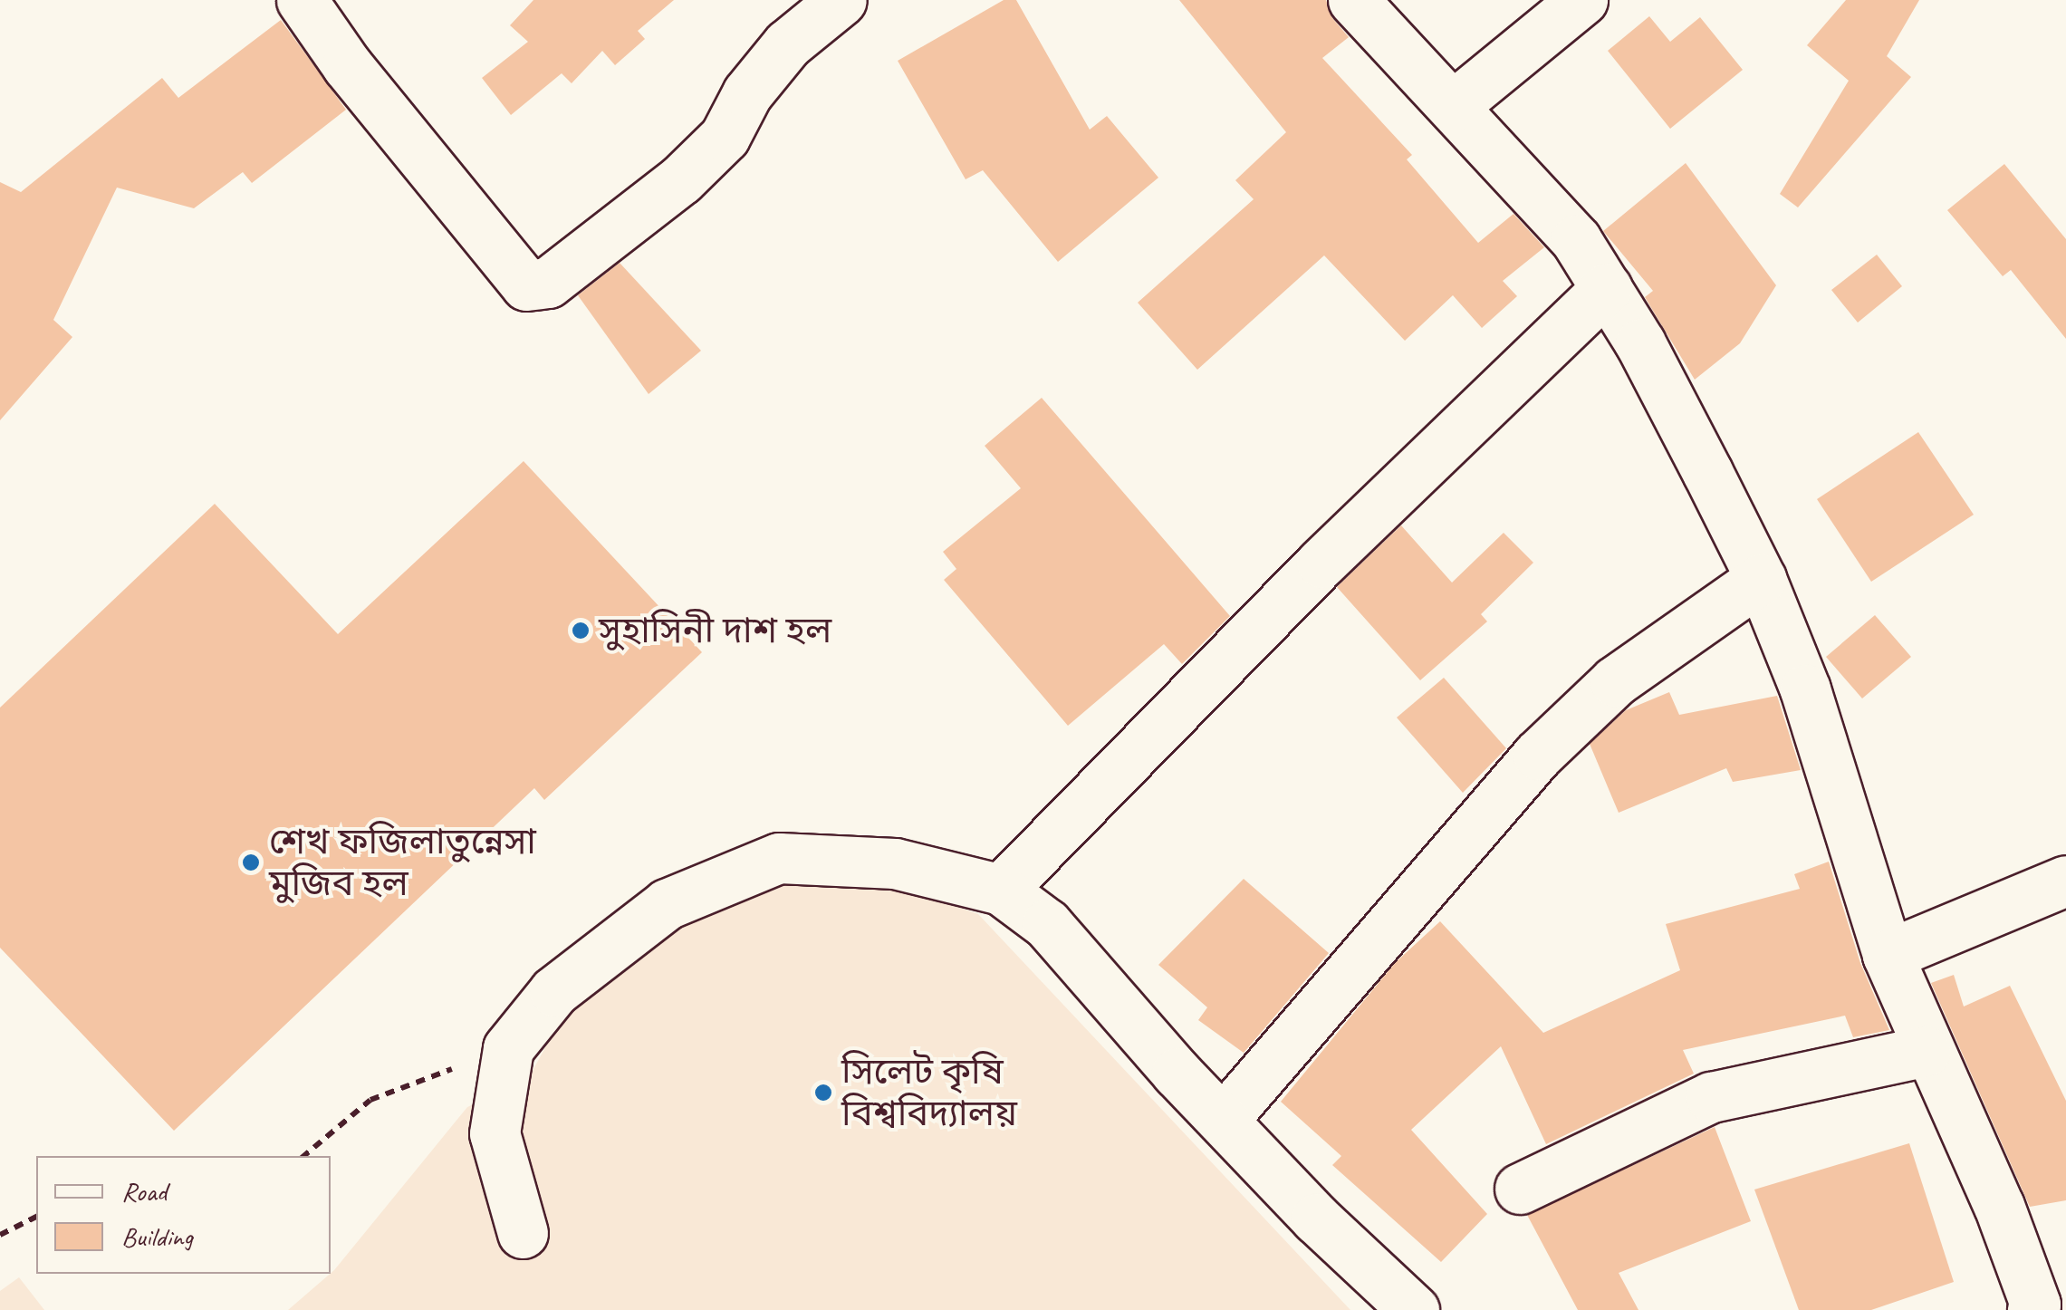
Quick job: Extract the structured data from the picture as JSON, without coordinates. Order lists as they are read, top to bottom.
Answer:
{
  "places": ["সুহাসিনী দাশ হল", "শেখ ফজিলাতুন্নেসা মুজিব হল", "সিলেট কৃষি বিশ্ববিদ্যালয়"],
  "legend": ["Road", "Building"]
}
